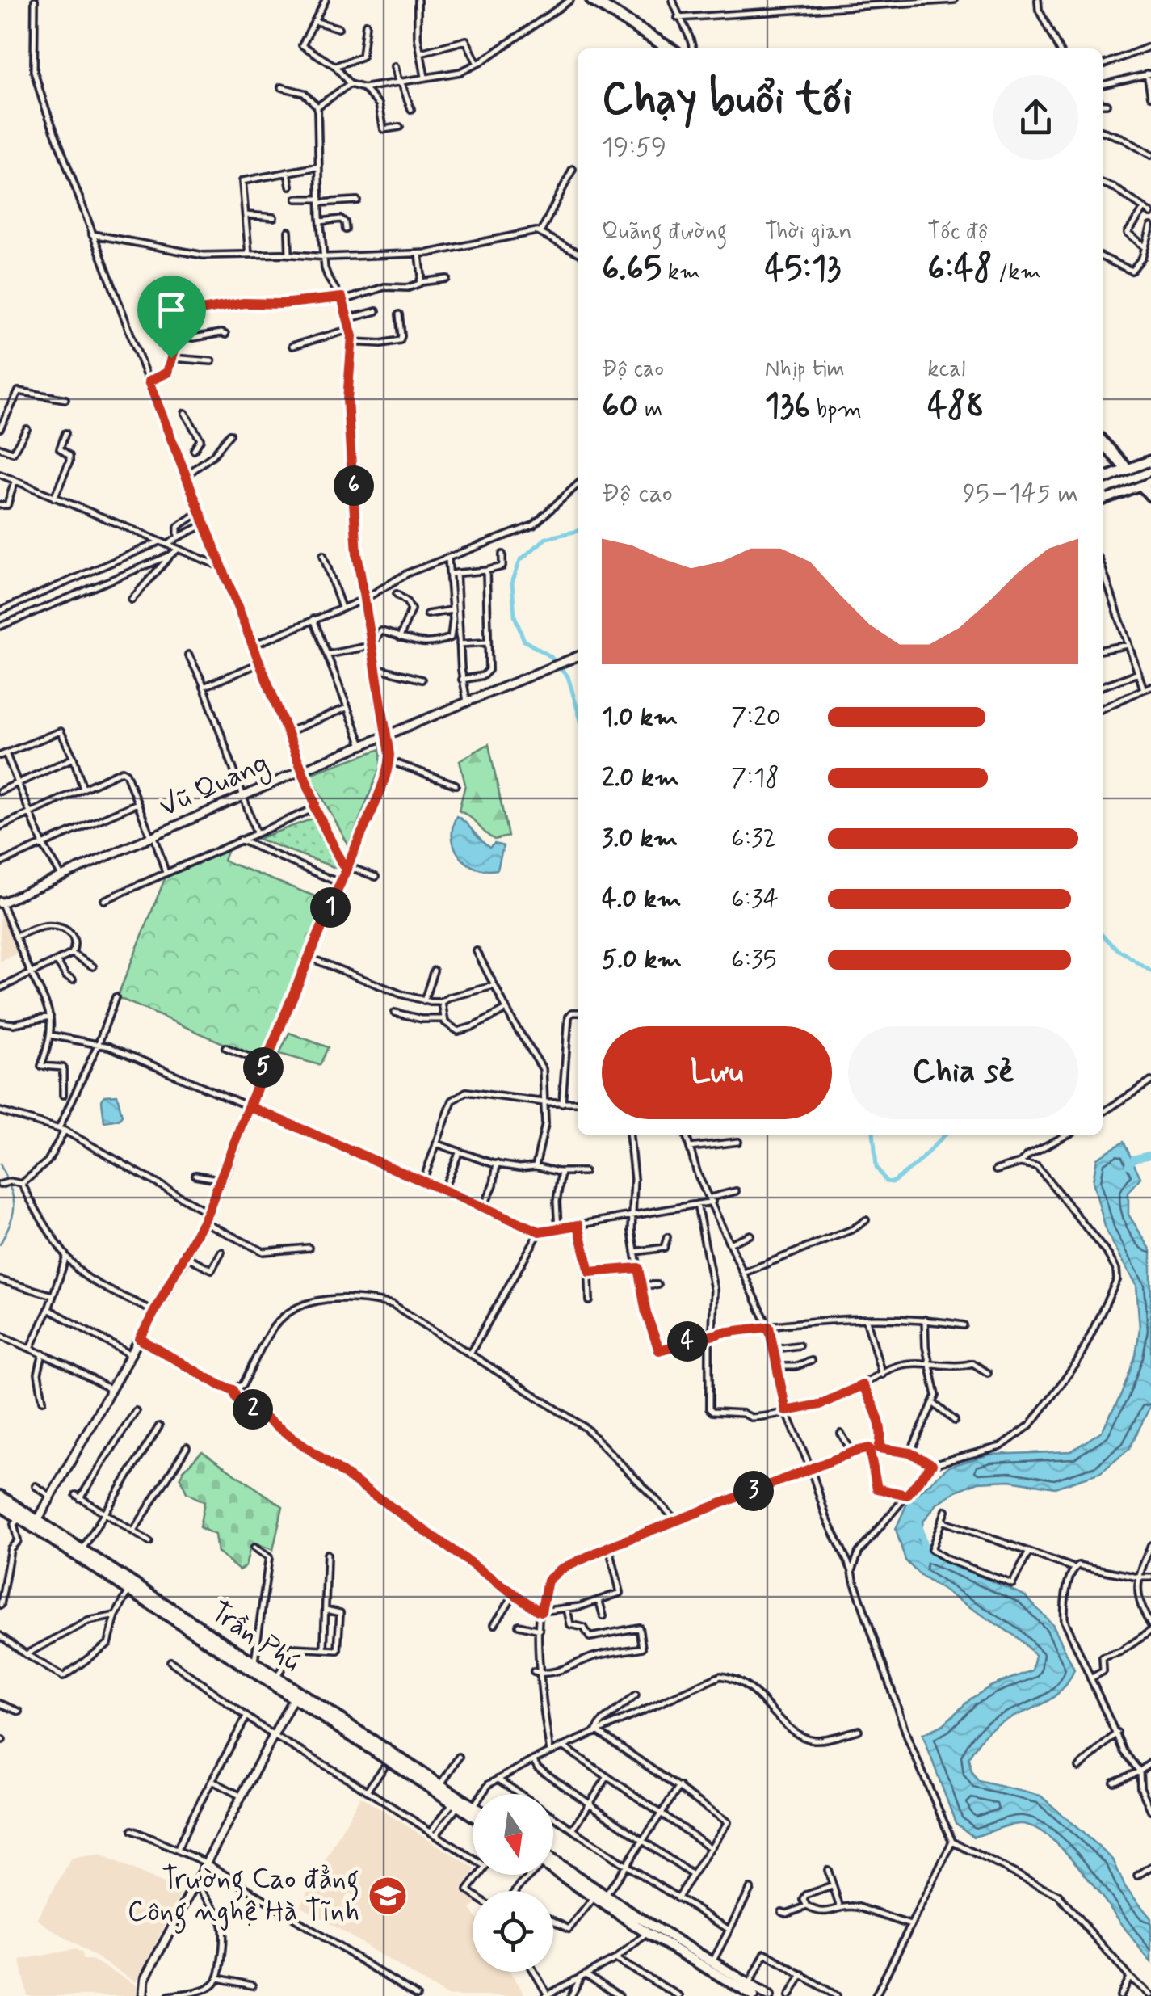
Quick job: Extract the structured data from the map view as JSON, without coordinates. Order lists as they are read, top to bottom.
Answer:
{
  "streets": {
    "main road": ["Trần Phú"],
    "street": ["Vũ Quang"]
  },
  "places": {
    "school or university": ["Trường Cao đẳng Công nghệ Hà Tĩnh"]
  },
  "north": "bottom",
  "page": {
    "heading": ["Chạy buổi tối", "19:59"],
    "stats": [
      ["Quãng đường", "6.65 km"],
      ["Thời gian", "45:13"],
      ["Tốc độ", "6:48 /km"],
      ["Độ cao", "60 m"],
      ["Nhịp tim", "136 bpm"],
      ["kcal", "488"]
    ],
    "chart": ["Độ cao", "95–145 m"],
    "pins": [
      "6",
      "1",
      "5",
      "4",
      "2",
      "3"
    ],
    "list": [
      {
        "name": "1.0 km",
        "note": "7:20"
      },
      {
        "name": "2.0 km",
        "note": "7:18"
      },
      {
        "name": "3.0 km",
        "note": "6:32"
      },
      {
        "name": "4.0 km",
        "note": "6:34"
      },
      {
        "name": "5.0 km",
        "note": "6:35"
      }
    ],
    "buttons": ["Lưu", "Chia sẻ"]
  }
}
